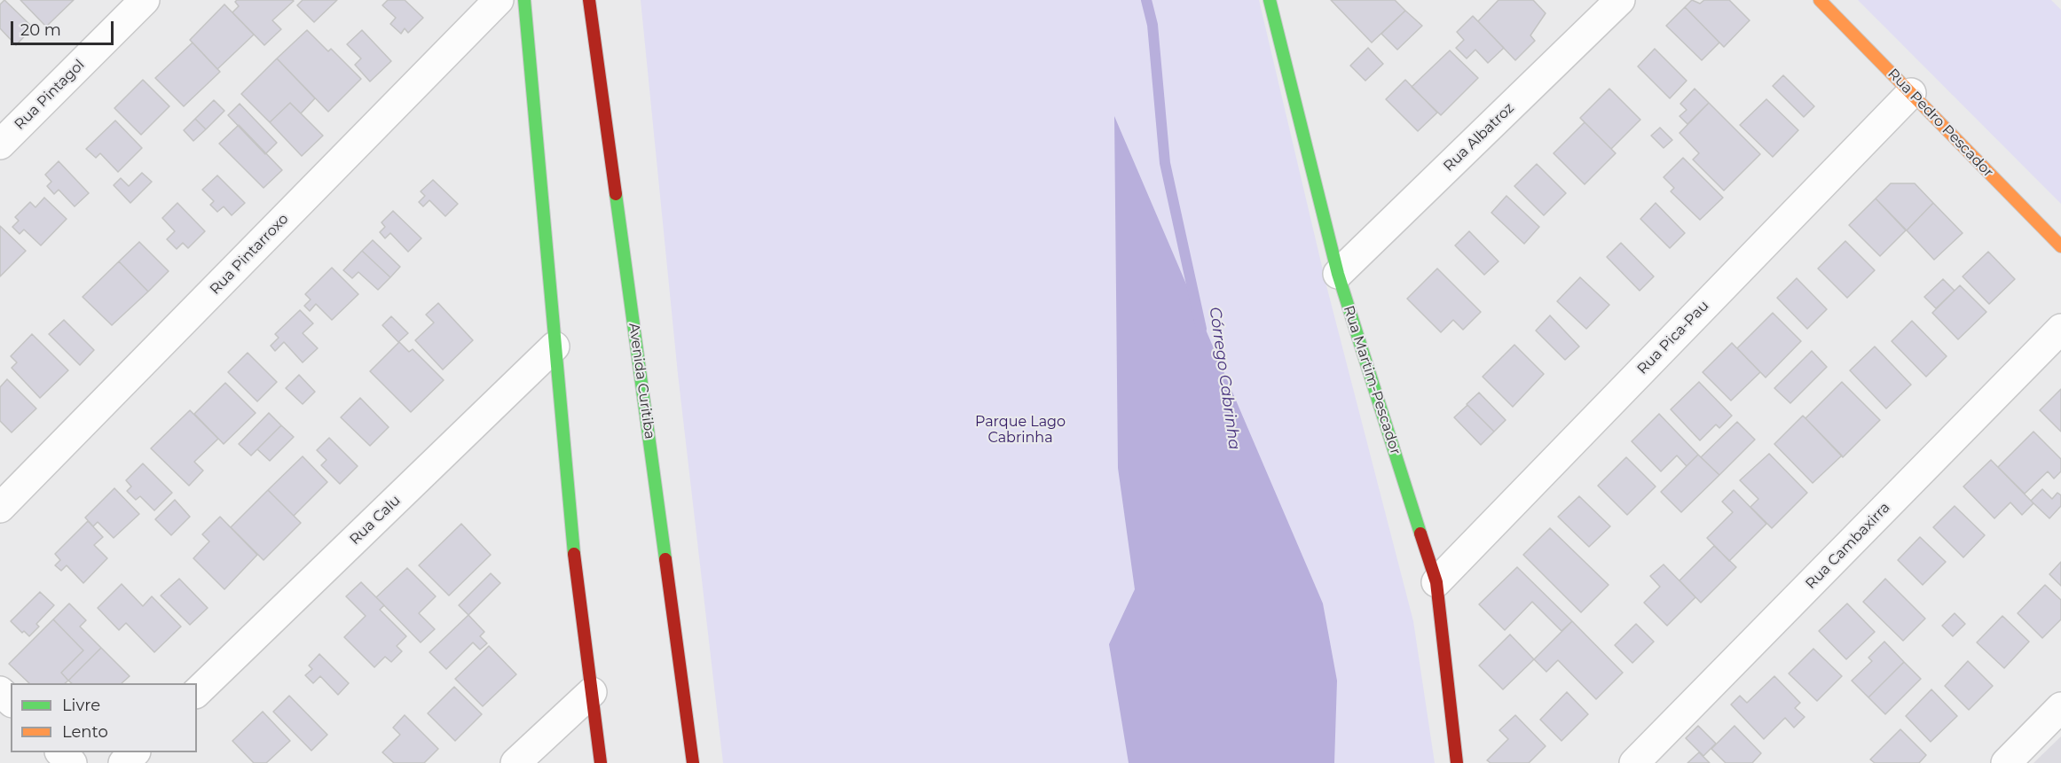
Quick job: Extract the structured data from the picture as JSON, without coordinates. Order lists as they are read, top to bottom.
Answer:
{
  "streets": {
    "street": [
      "Rua Pintagol",
      "Rua Pedro Pescador",
      "Rua Albatroz",
      "Rua Pintarroxo",
      "Rua Pica-Pau",
      "Rua Martim-Pescador",
      "Avenida Curitiba",
      "Rua Calu",
      "Rua Cambaxirra"
    ]
  },
  "crossings": [
    ["Rua Pedro Pescador", "Rua Pica-Pau"],
    ["Rua Albatroz", "Rua Martim-Pescador"],
    ["Rua Pica-Pau", "Rua Martim-Pescador"]
  ],
  "water": ["Córrego Cabrinha"],
  "parks": ["Parque Lago Cabrinha"],
  "legend": ["Livre", "Lento"],
  "scale_bar": "20 m"
}
